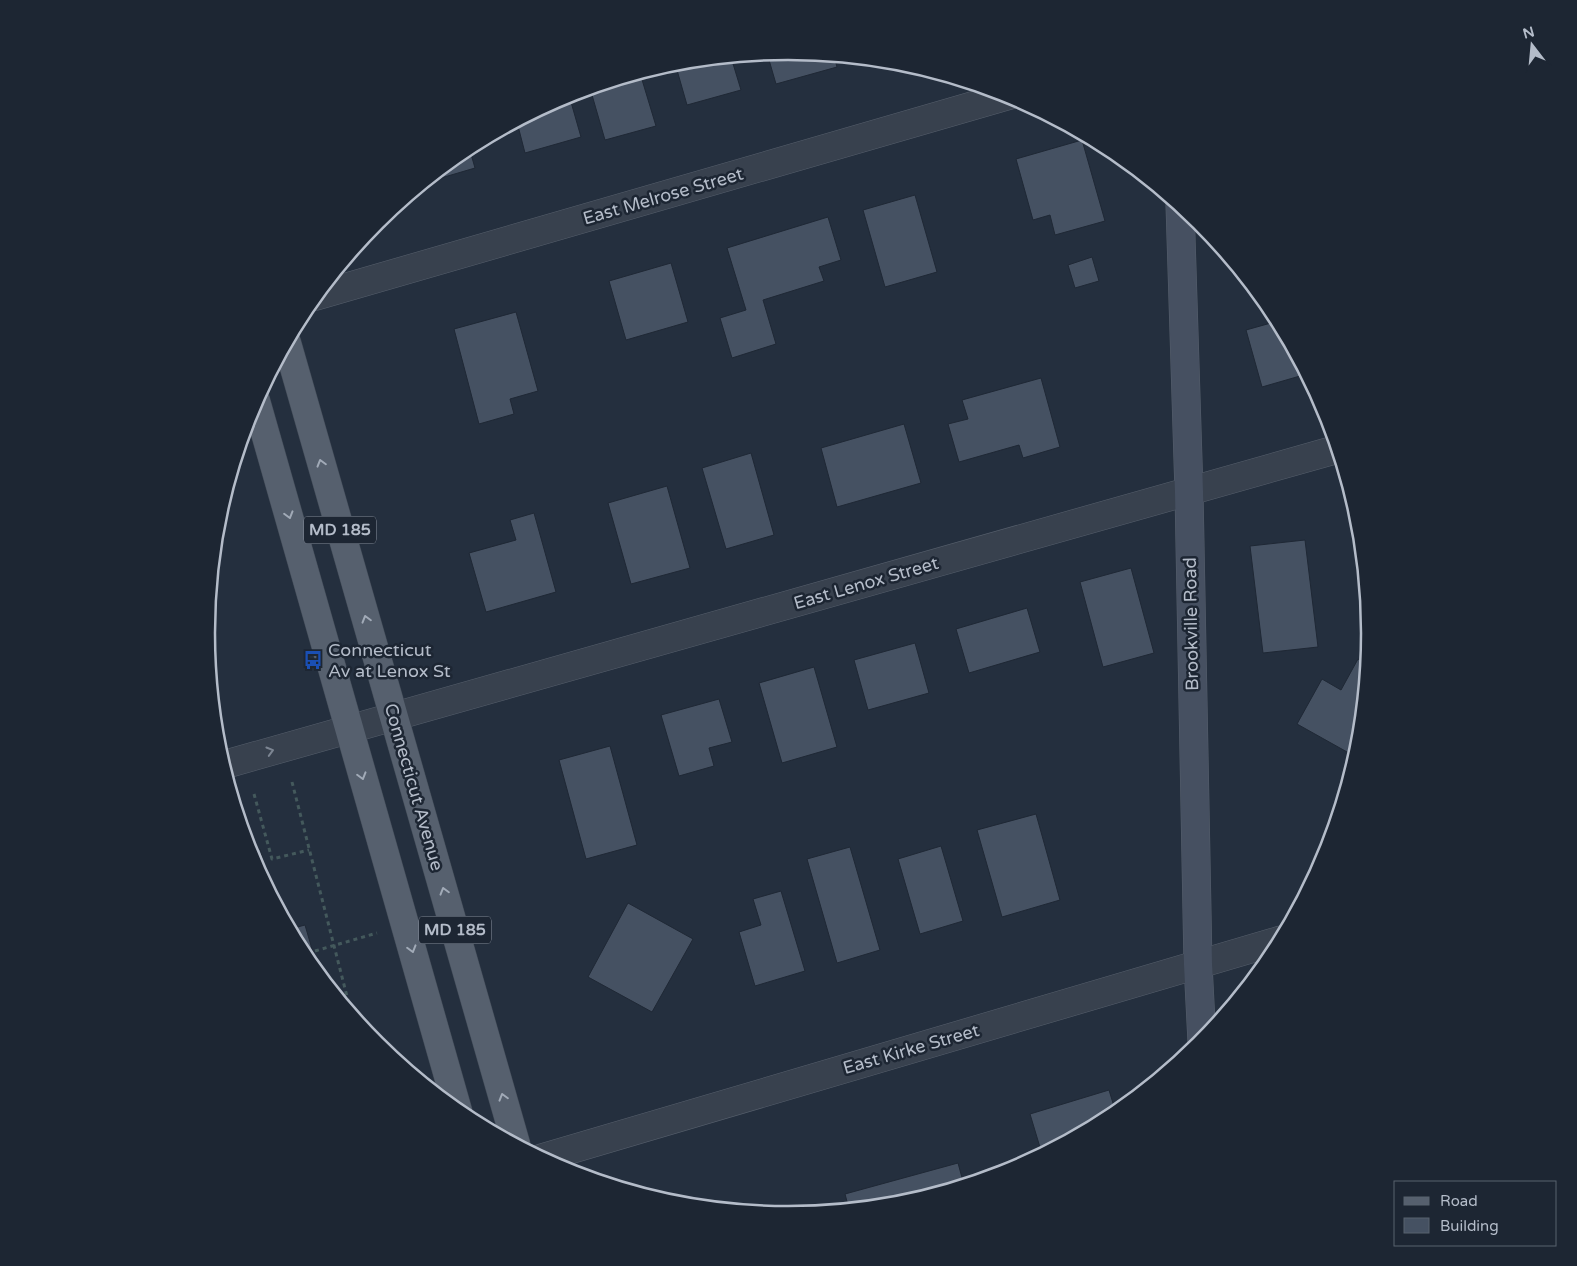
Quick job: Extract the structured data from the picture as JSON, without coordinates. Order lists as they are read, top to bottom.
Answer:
{
  "streets": {
    "main road": ["MD 185", "Brookville Road", "Connecticut Avenue"],
    "street": ["East Melrose Street", "East Lenox Street", "East Kirke Street"]
  },
  "crossings": [
    ["MD 185", "East Lenox Street"],
    ["East Lenox Street", "Brookville Road"],
    ["East Lenox Street", "Connecticut Avenue"],
    ["Brookville Road", "East Kirke Street"]
  ],
  "places": {
    "bus stop": ["Connecticut Av at Lenox St"]
  },
  "legend": ["Road", "Building"],
  "north": "top"
}
